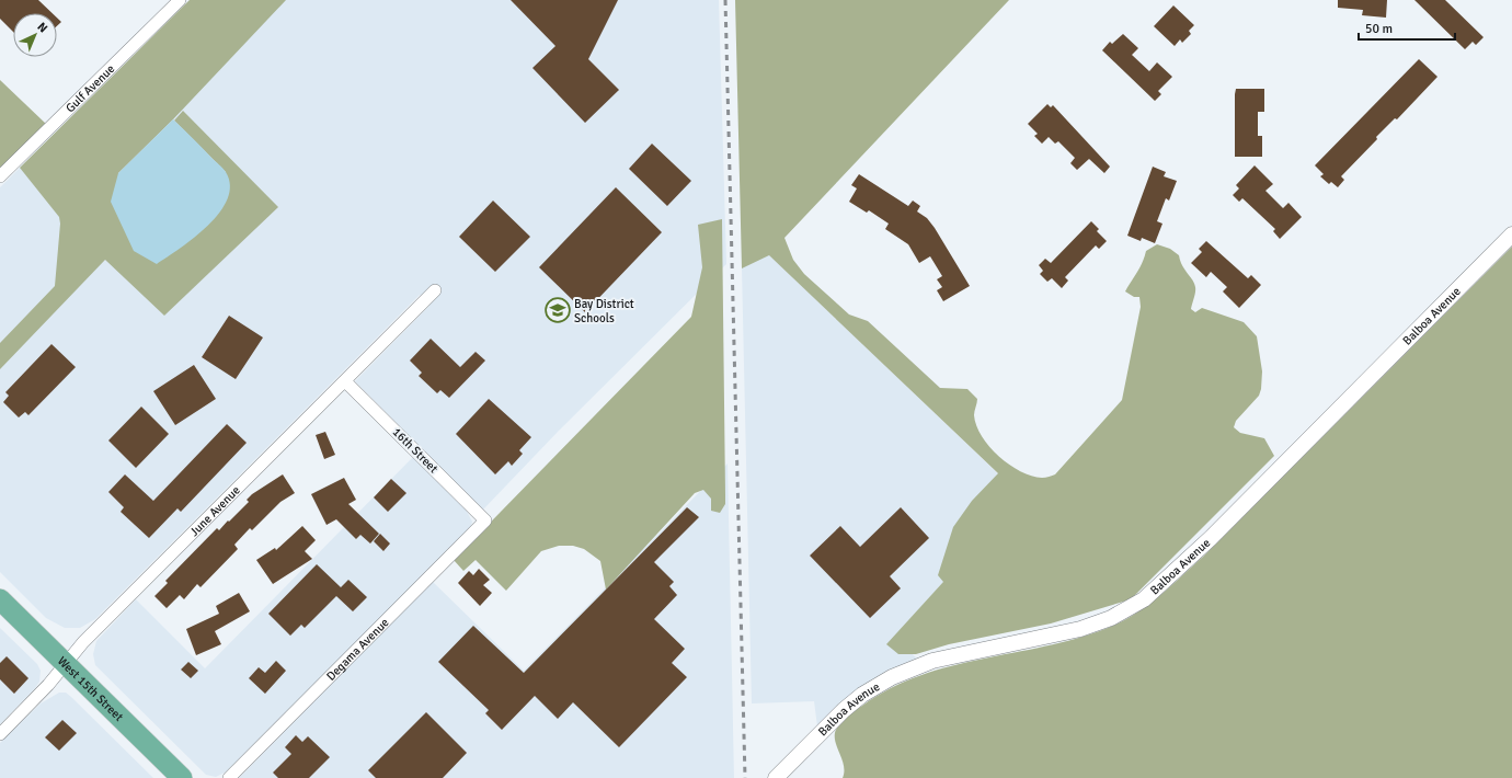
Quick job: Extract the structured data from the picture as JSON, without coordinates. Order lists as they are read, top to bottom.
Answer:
{
  "streets": {
    "highway": ["West 15th Street"],
    "street": [
      "Gulf Avenue",
      "Balboa Avenue",
      "16th Street",
      "June Avenue",
      "Degama Avenue"
    ]
  },
  "crossings": [
    ["16th Street", "June Avenue"],
    ["16th Street", "Degama Avenue"],
    ["June Avenue", "West 15th Street"]
  ],
  "places": {
    "school or university": ["Bay District Schools"]
  },
  "scale_bar": "50 m",
  "north": "top right"
}
